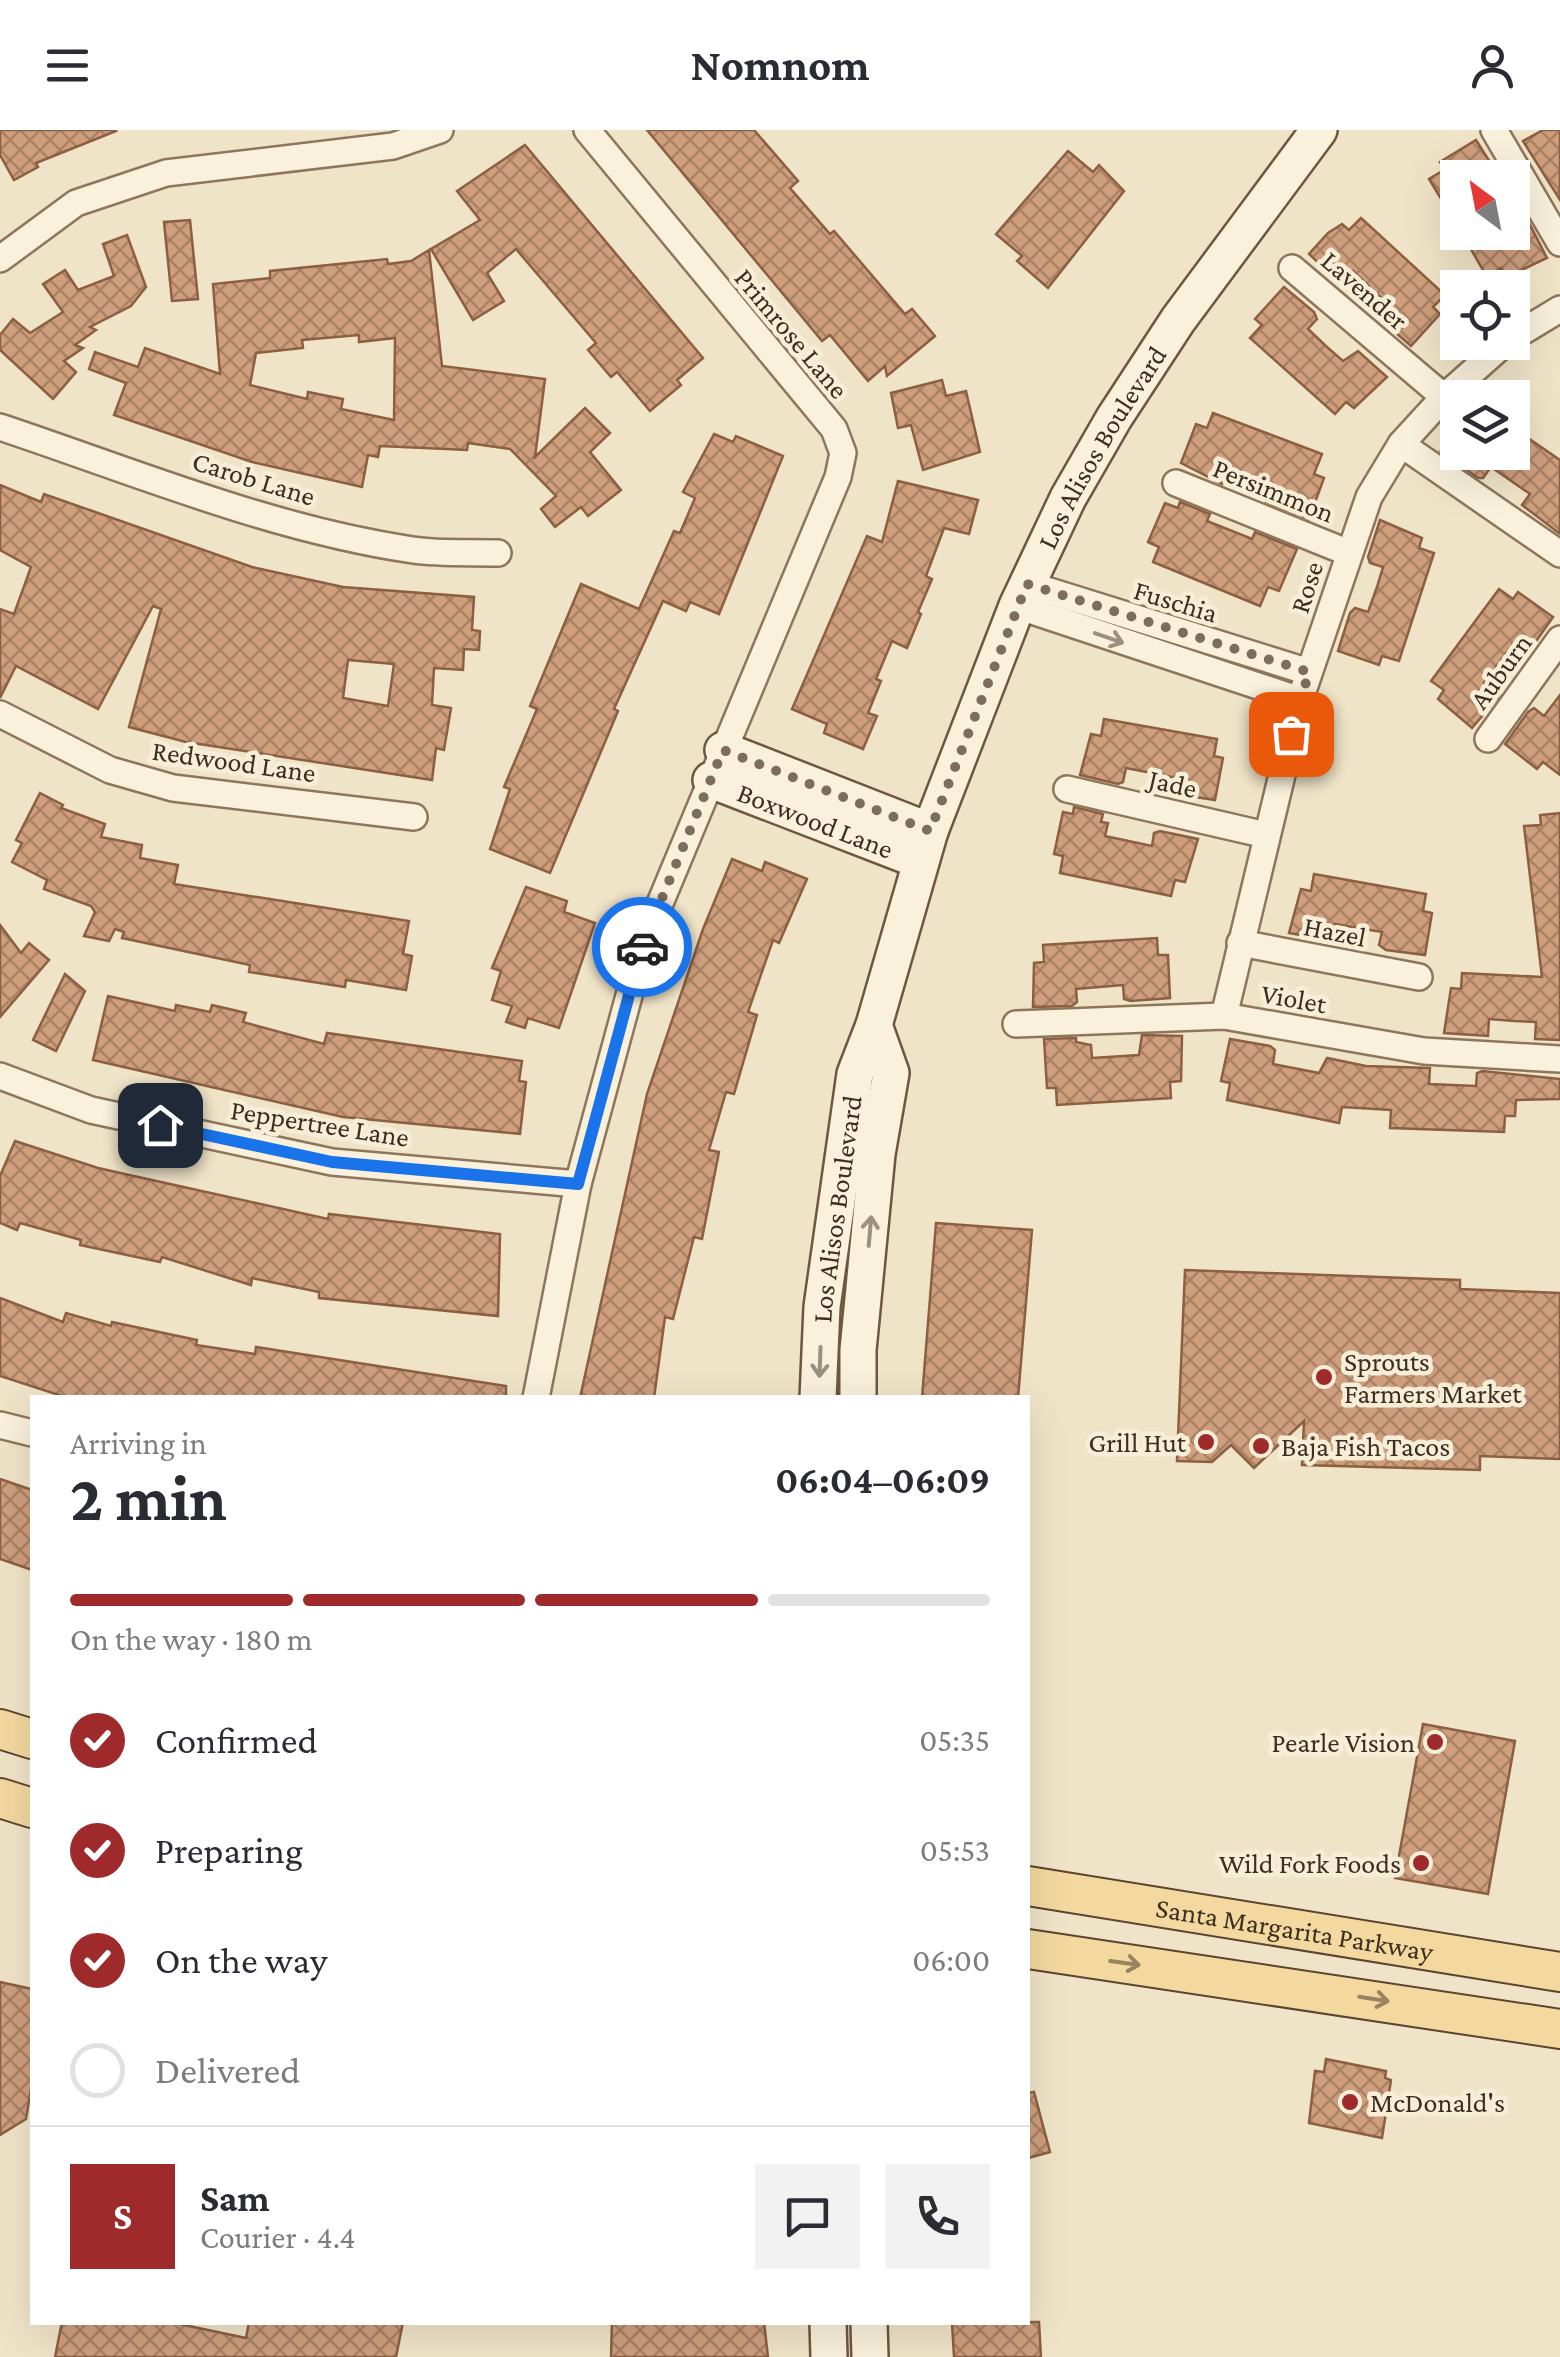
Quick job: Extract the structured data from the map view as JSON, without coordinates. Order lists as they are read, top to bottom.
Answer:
{
  "streets": {
    "main road": ["Los Alisos Boulevard", "Boxwood Lane", "Santa Margarita Parkway"],
    "street": [
      "Lavender",
      "Primrose Lane",
      "Carob Lane",
      "Persimmon",
      "Rose",
      "Fuschia",
      "Auburn",
      "Redwood Lane",
      "Jade",
      "Hazel",
      "Violet",
      "Peppertree Lane"
    ]
  },
  "crossings": [
    ["Primrose Lane", "Boxwood Lane"],
    ["Los Alisos Boulevard", "Fuschia"],
    ["Los Alisos Boulevard", "Boxwood Lane"],
    ["Persimmon", "Rose"],
    ["Rose", "Fuschia"],
    ["Rose", "Jade"],
    ["Rose", "Hazel"],
    ["Rose", "Violet"]
  ],
  "places": [
    "Sprouts Farmers Market",
    "Grill Hut",
    "Baja Fish Tacos",
    "Pearle Vision",
    "Wild Fork Foods",
    "McDonald's"
  ],
  "north": "top left",
  "page": {
    "header": "Nomnom",
    "heading": ["2 min", "Arriving in", "06:04–06:09"],
    "panel": ["Sam", "Courier · 4.4"],
    "bar": "On the way · 180 m",
    "list": [
      ["Confirmed", "05:35"],
      ["Preparing", "05:53"],
      ["On the way", "06:00"],
      "Delivered"
    ],
    "round": "S"
  }
}
